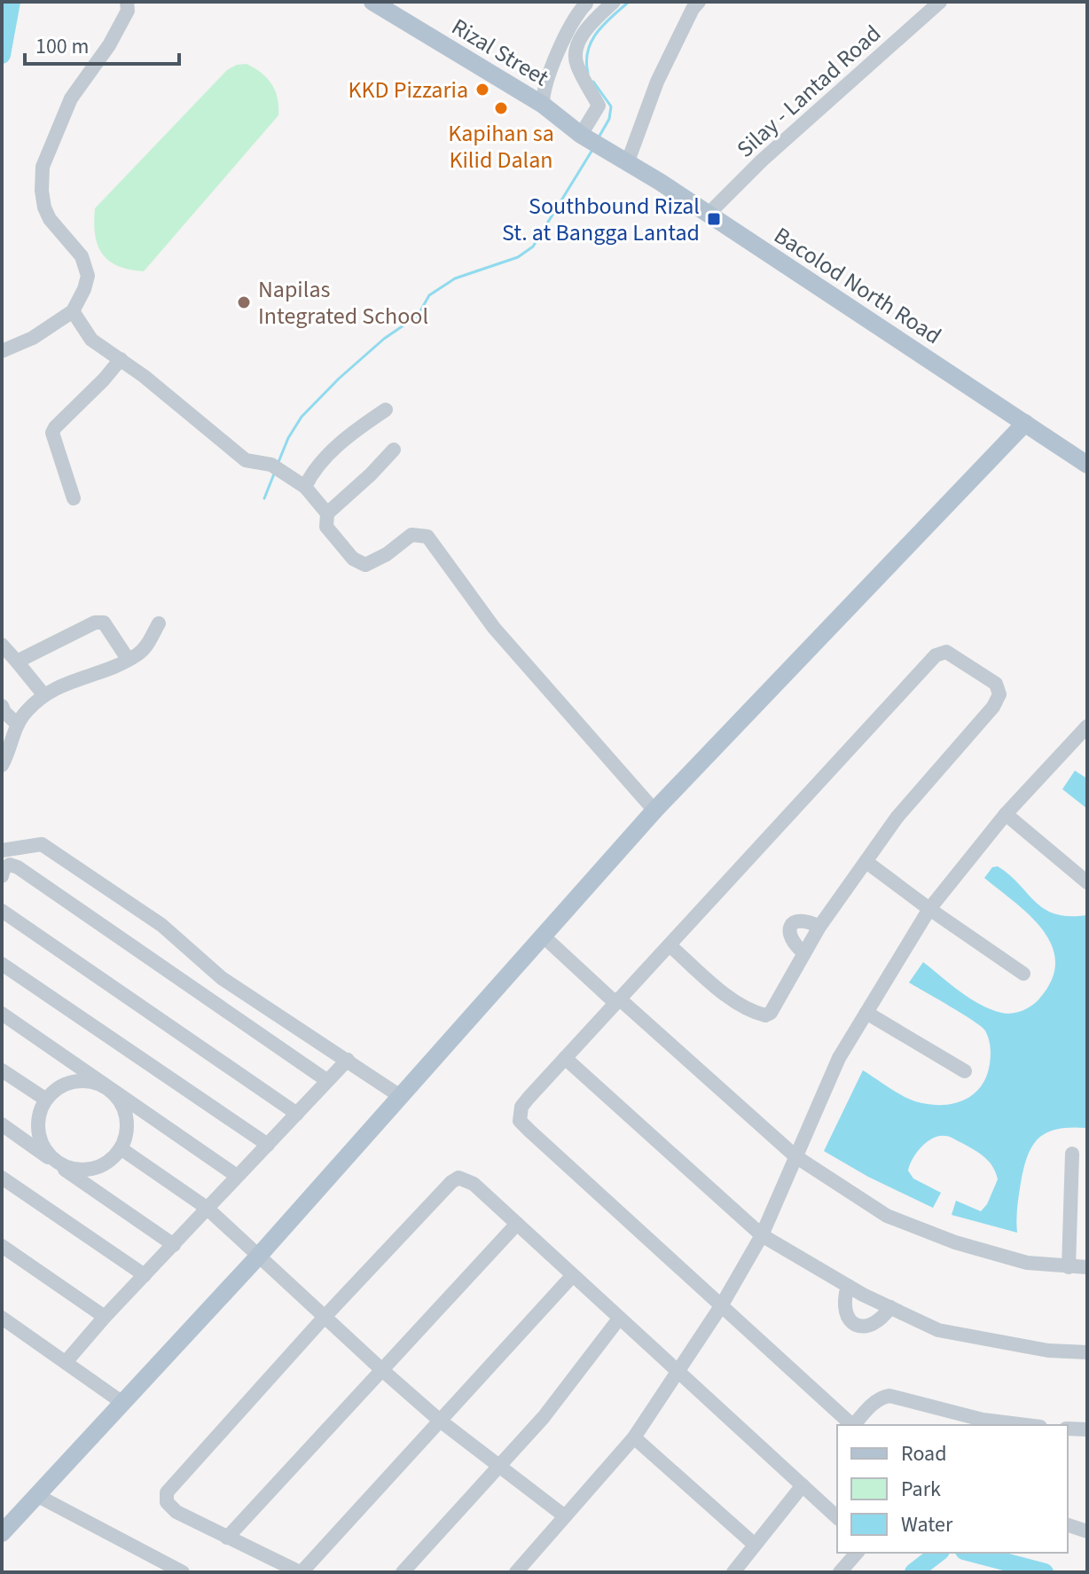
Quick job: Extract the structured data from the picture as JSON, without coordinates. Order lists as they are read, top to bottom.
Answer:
{
  "streets": {
    "main road": ["Rizal Street", "Bacolod North Road"],
    "street": ["Silay - Lantad Road"]
  },
  "crossings": [
    ["Rizal Street", "Bacolod North Road"],
    ["Silay - Lantad Road", "Bacolod North Road"]
  ],
  "places": {
    "other": ["KKD Pizzaria", "Kapihan sa Kilid Dalan", "Napilas Integrated School"],
    "transit": ["Southbound Rizal St. at Bangga Lantad"]
  },
  "legend": ["Road", "Park", "Water"],
  "scale_bar": "100 m"
}
